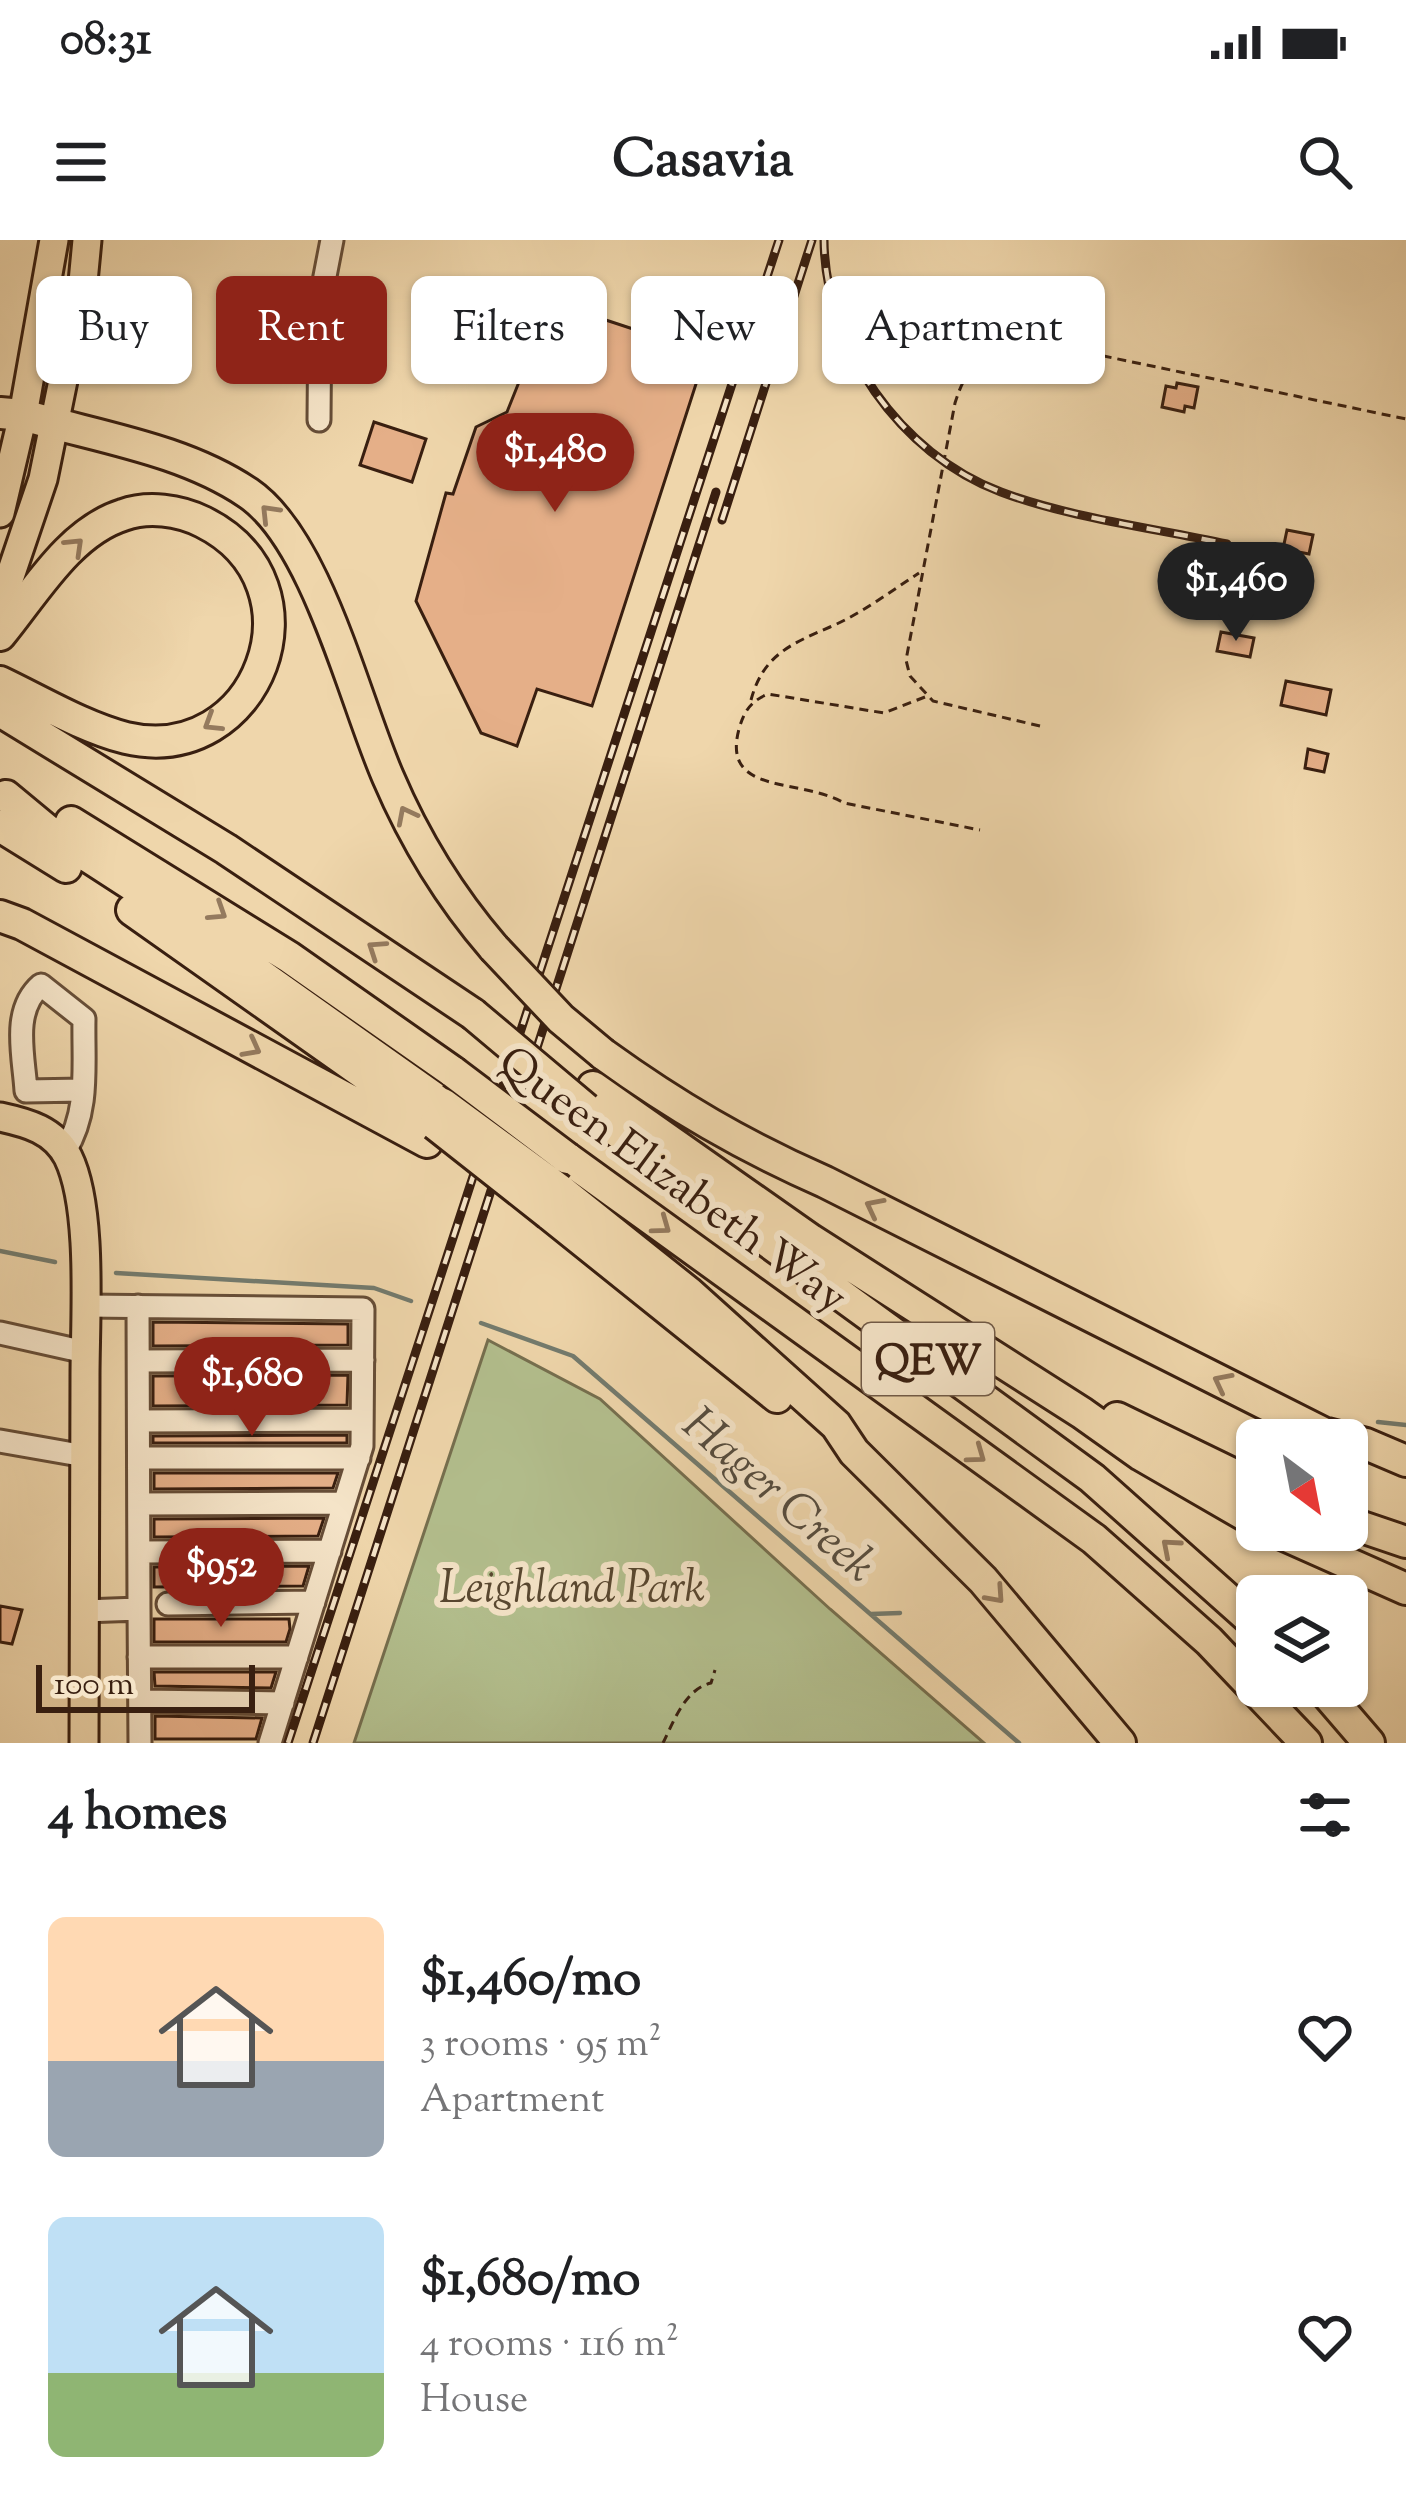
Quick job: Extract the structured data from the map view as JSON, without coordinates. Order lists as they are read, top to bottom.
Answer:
{
  "streets": {
    "highway": ["Queen Elizabeth Way", "QEW"]
  },
  "water": ["Hager Creek"],
  "parks": ["Leighland Park"],
  "scale_bar": "100 m",
  "north": "bottom right",
  "page": {
    "status": "08:31",
    "header": "Casavia",
    "chip": [
      "Buy",
      "Rent",
      "Filters",
      "New",
      "Apartment"
    ],
    "price": [
      "$1,480",
      "$1,460",
      "$1,680",
      "$952"
    ],
    "scale": "100 m",
    "heading": "4 homes",
    "list": [
      {
        "name": "$1,460/mo",
        "note": "3 rooms · 95 m² · Apartment"
      },
      {
        "name": "$1,680/mo",
        "note": "4 rooms · 116 m² · House"
      }
    ]
  }
}
